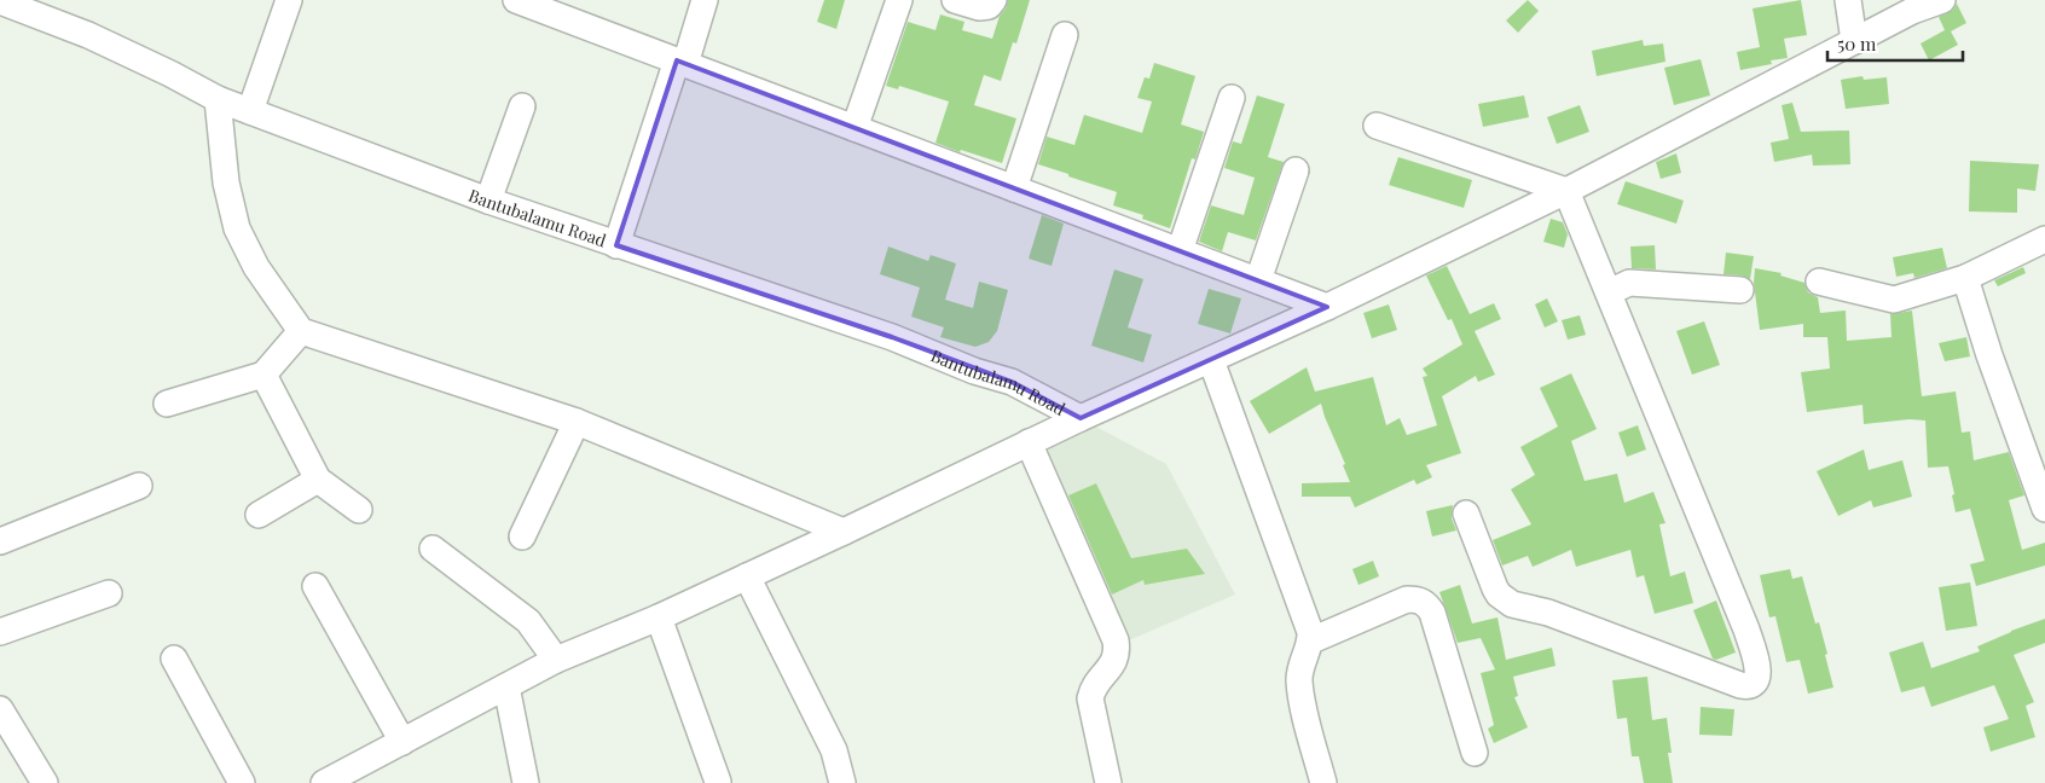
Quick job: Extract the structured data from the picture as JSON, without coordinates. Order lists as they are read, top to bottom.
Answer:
{
  "streets": {
    "street": ["Bantubalamu Road"]
  },
  "scale_bar": "50 m"
}
